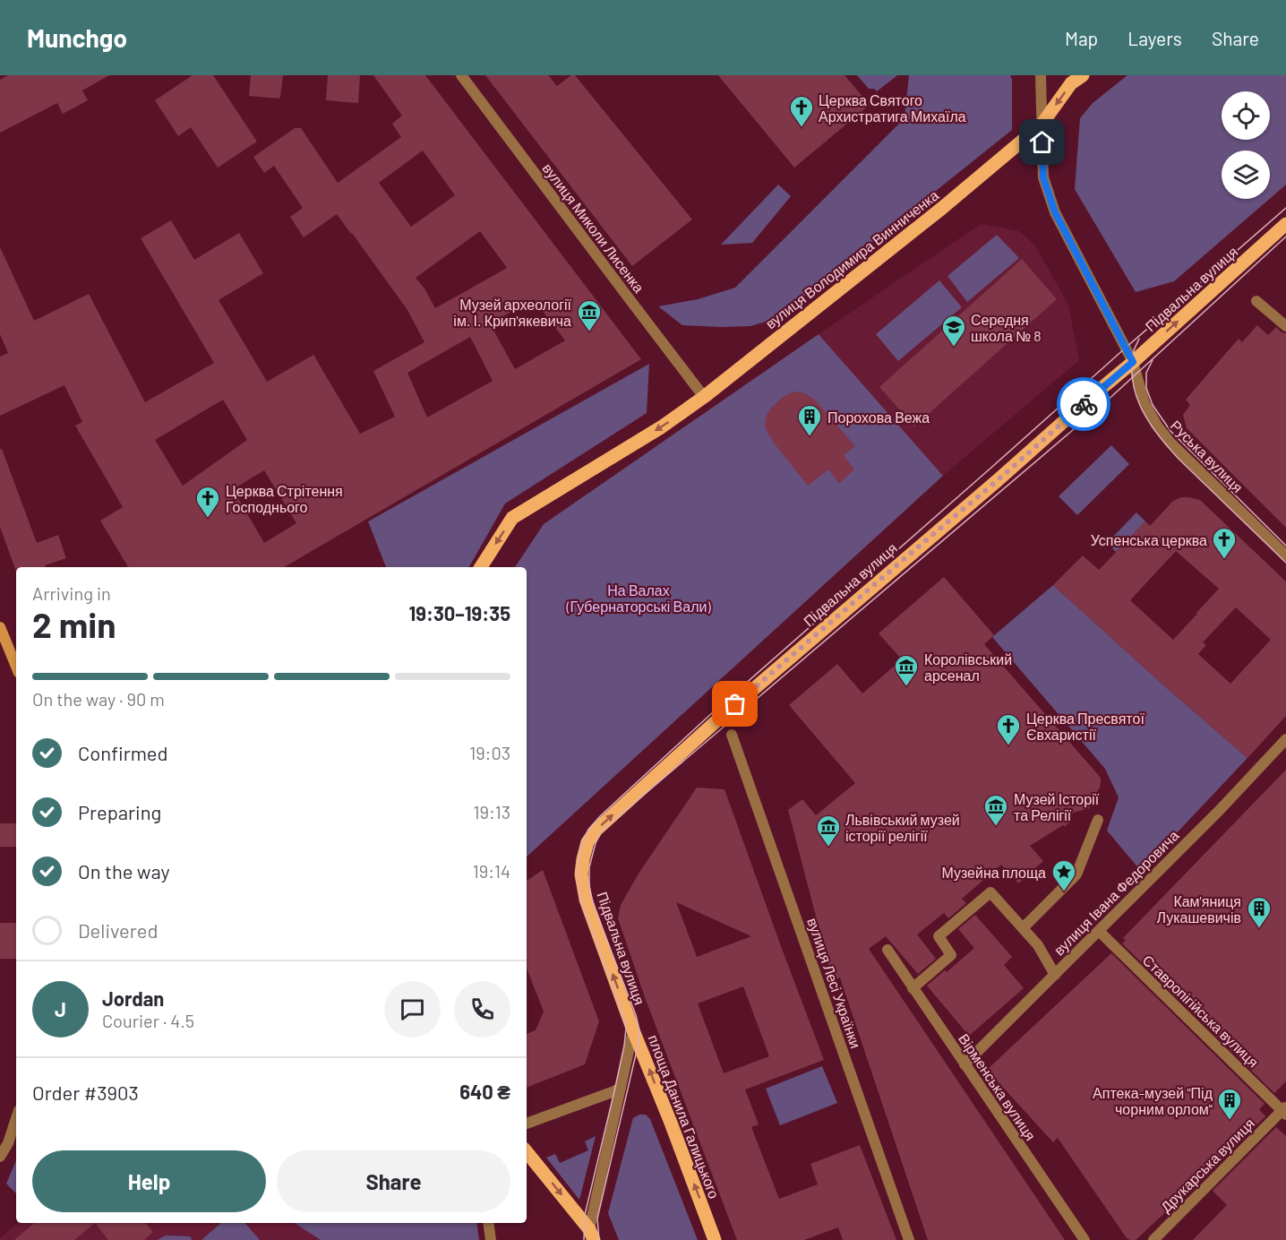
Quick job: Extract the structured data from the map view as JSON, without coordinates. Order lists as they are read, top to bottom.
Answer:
{
  "streets": {
    "main road": ["вулиця Володимира Винниченка", "Підвальна вулиця", "площа Данила Галицького"],
    "street": [
      "вулиця Миколи Лисенка",
      "Руська вулиця",
      "вулиця Івана Федоровича",
      "вулиця Лесі Українки",
      "Ставропігійська вулиця",
      "Вірменська вулиця",
      "Друкарська вулиця"
    ]
  },
  "crossings": [
    ["вулиця Миколи Лисенка", "вулиця Володимира Винниченка"],
    ["Підвальна вулиця", "Руська вулиця"],
    ["Підвальна вулиця", "площа Данила Галицького"],
    ["вулиця Івана Федоровича", "Ставропігійська вулиця"],
    ["вулиця Івана Федоровича", "Вірменська вулиця"],
    ["Ставропігійська вулиця", "Друкарська вулиця"]
  ],
  "one_way": ["вулиця Володимира Винниченка", "Підвальна вулиця"],
  "parks": ["На Валах (Губернаторські Вали)"],
  "places": {
    "church": [
      "Церква Святого Архистратига Михаїла",
      "Церква Стрітення Господнього",
      "Успенська церква",
      "Церква Пресвятої Євхаристії"
    ],
    "museum": [
      "Музей археології ім. І. Крип'якевича",
      "Королівський арсенал",
      "Музей Історії та Релігії",
      "Львівський музей історії релігії"
    ],
    "school or university": ["Середня школа № 8"],
    "building": ["Порохова Вежа", "Кам'яниця Лукашевичів", "Аптека-музей \"Під чорним орлом\""],
    "place": ["Музейна площа"]
  },
  "page": {
    "header": "Munchgo",
    "nav": ["Map", "Layers", "Share"],
    "heading": ["2 min", "Arriving in", "19:30–19:35"],
    "panel": [
      "Jordan",
      "Courier · 4.5",
      "Order #3903",
      "640 ₴"
    ],
    "bar": "On the way · 90 m",
    "list": [
      ["Confirmed", "19:03"],
      ["Preparing", "19:13"],
      ["On the way", "19:14"],
      "Delivered"
    ],
    "round": "J",
    "buttons": ["Help", "Share"]
  }
}
